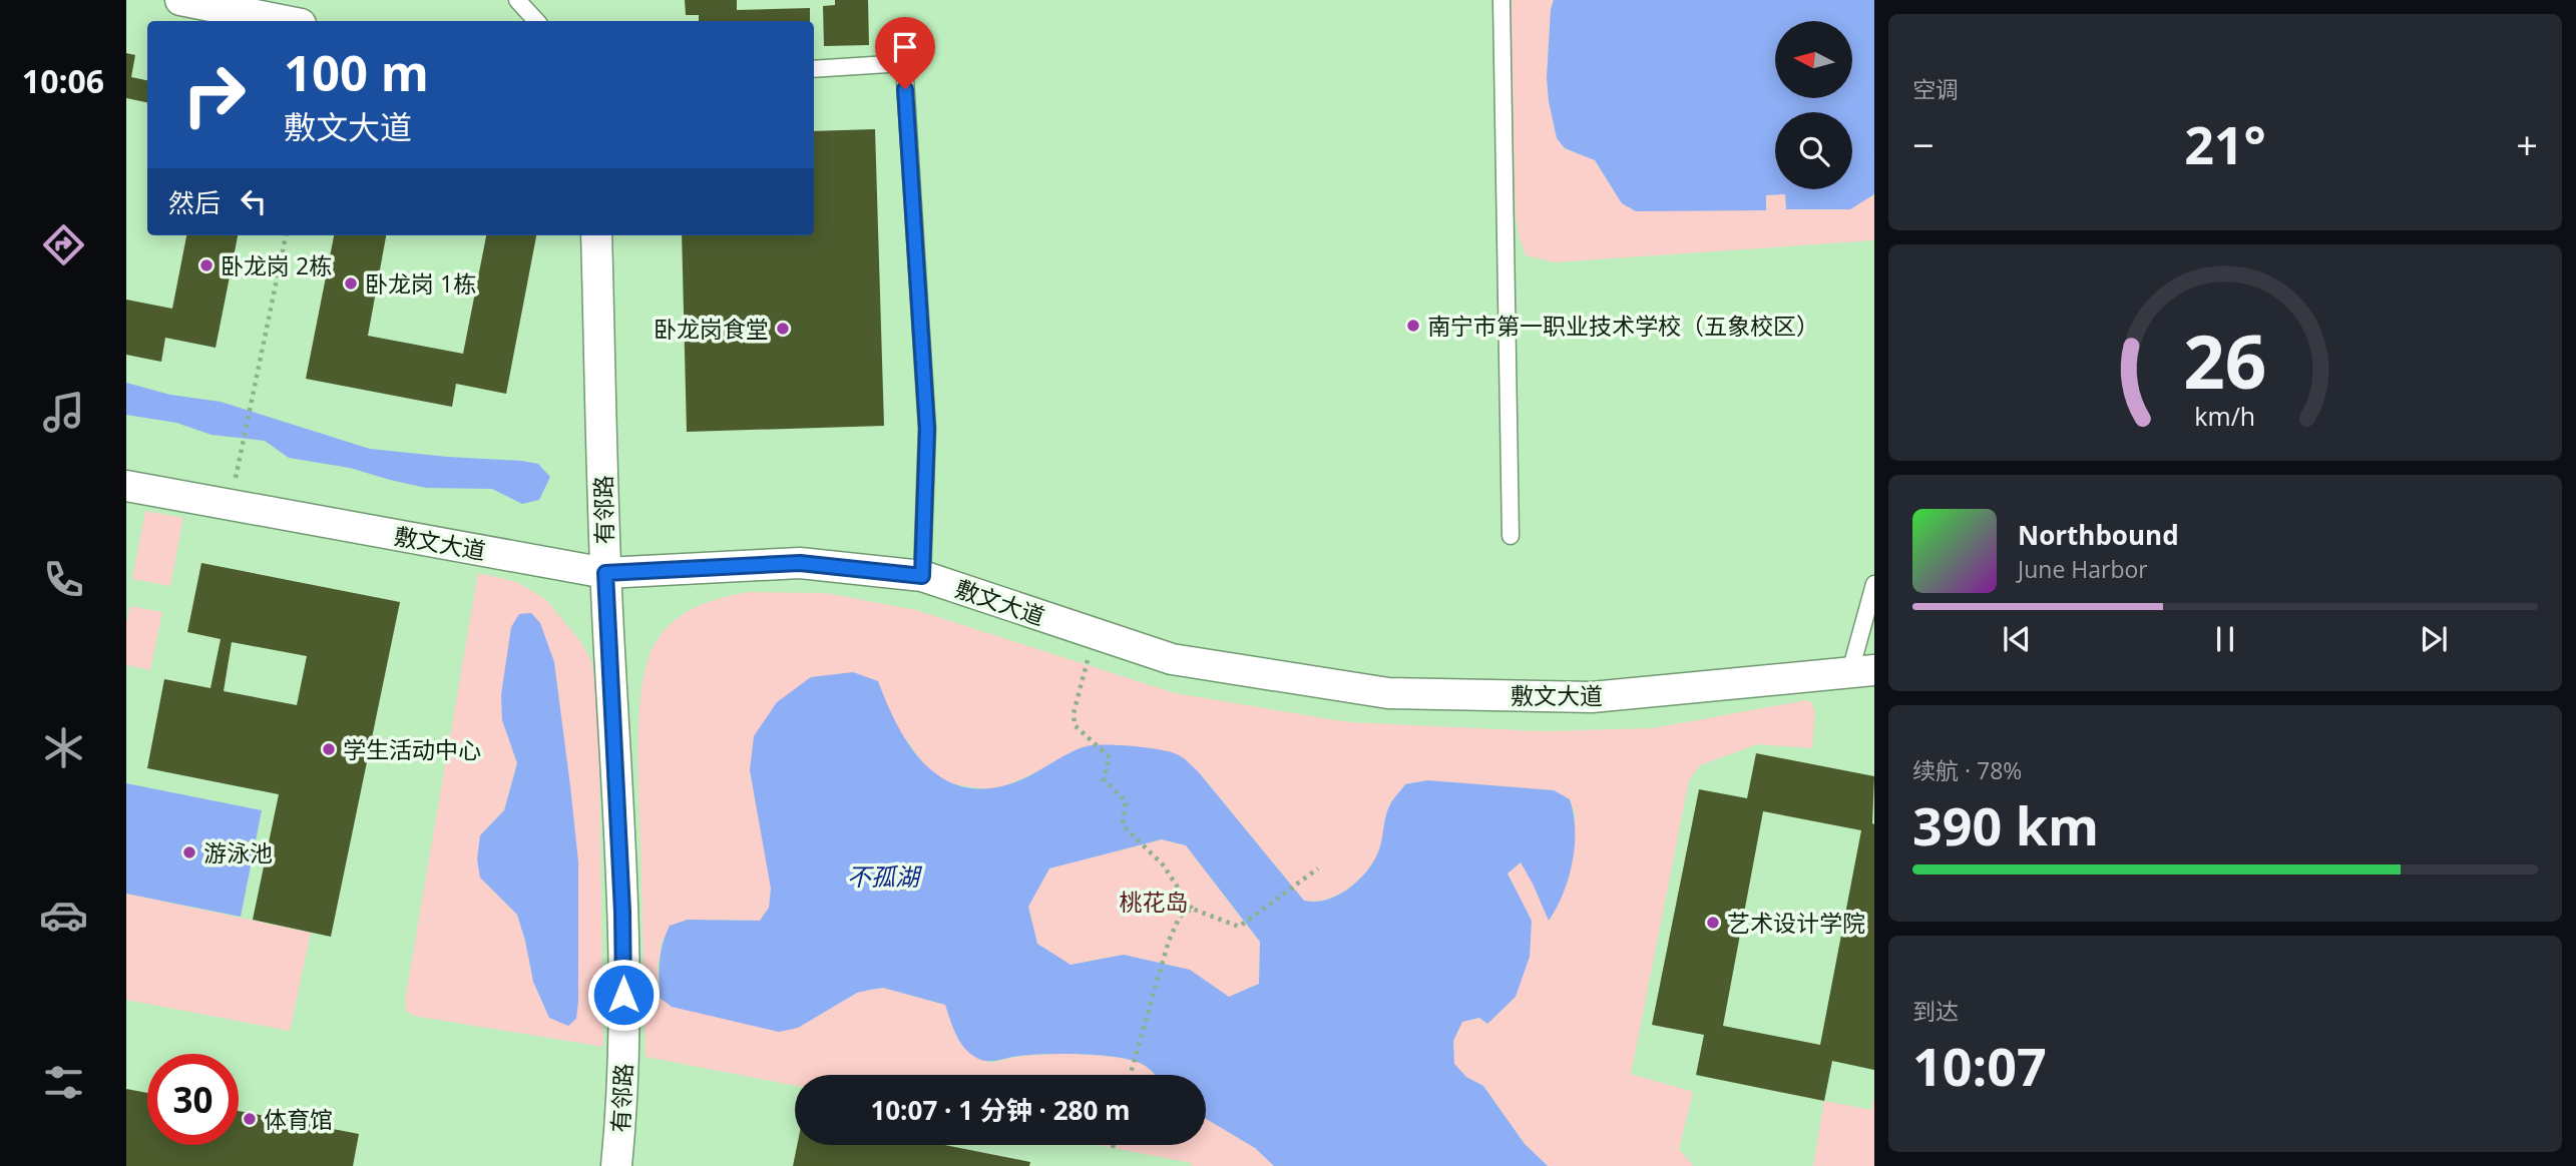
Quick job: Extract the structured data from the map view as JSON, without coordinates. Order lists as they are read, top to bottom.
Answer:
{
  "streets": {
    "street": ["有邻路", "敷文大道"]
  },
  "crossings": [
    ["有邻路", "敷文大道"]
  ],
  "water": ["不孤湖"],
  "parks": ["桃花岛"],
  "places": [
    "卧龙岗 2栋",
    "卧龙岗 1栋",
    "南宁市第一职业技术学校（五象校区）",
    "卧龙岗食堂",
    "学生活动中心",
    "游泳池",
    "艺术设计学院",
    "体育馆"
  ],
  "north": "left",
  "page": {
    "tabs": "10:06",
    "tile": [
      "空调",
      ["续航 · 78%", "390 km"],
      ["到达", "10:07"]
    ],
    "turn": ["100 m", "敷文大道"],
    "heat": ["−", "21°", "+"],
    "then": "然后",
    "song": ["Northbound", "June Harbor"],
    "limit": "30",
    "trip": "10:07 · 1 分钟 · 280 m",
    "gauge": ["26", "km/h"]
  }
}
